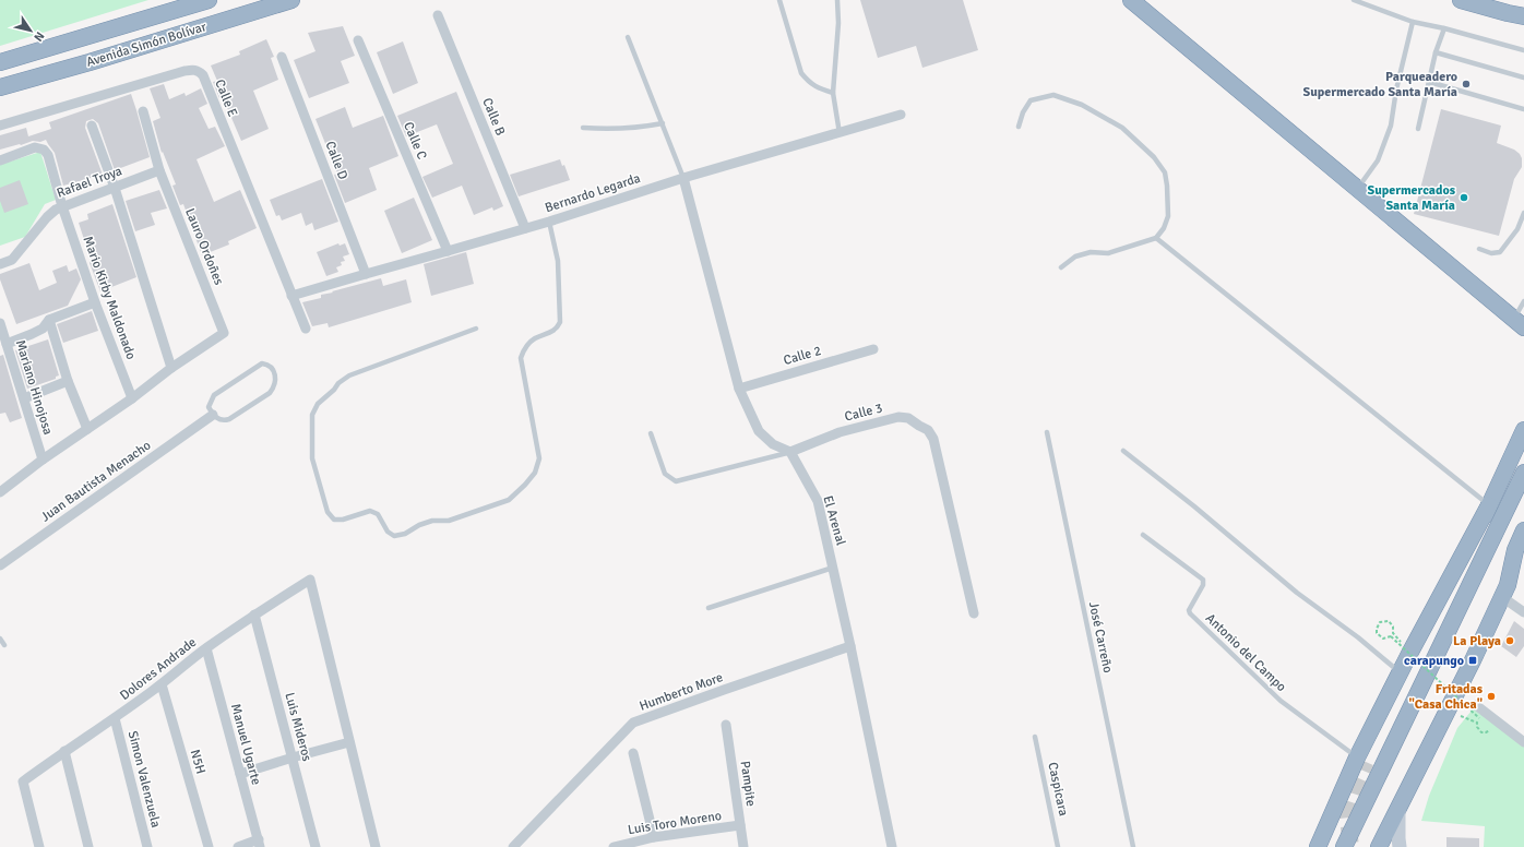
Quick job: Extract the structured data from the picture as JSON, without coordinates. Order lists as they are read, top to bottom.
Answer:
{
  "streets": {
    "highway": ["Avenida Simón Bolívar"],
    "street": [
      "Calle E",
      "Calle B",
      "Calle C",
      "Calle D",
      "Rafael Troya",
      "Bernardo Legarda",
      "Lauro Ordoñes",
      "Mario Kirby Maldonado",
      "Calle 2",
      "Mariano Hinojosa",
      "Calle 3",
      "Juan Bautista Menacho",
      "El Arenal",
      "Dolores Andrade",
      "Humberto More",
      "Luis Mideros",
      "Manuel Ugarte",
      "N5H",
      "Simon Valenzuela",
      "Pampite",
      "Luis Toro Moreno"
    ],
    "lane": ["José Carreño", "Antonio del Campo", "Caspicara"]
  },
  "crossings": [
    ["Calle E", "Bernardo Legarda"],
    ["Calle B", "Bernardo Legarda"],
    ["Calle C", "Bernardo Legarda"],
    ["Calle D", "Bernardo Legarda"],
    ["Rafael Troya", "Lauro Ordoñes"],
    ["Rafael Troya", "Mario Kirby Maldonado"],
    ["Calle 3", "El Arenal"],
    ["El Arenal", "Humberto More"],
    ["Dolores Andrade", "Luis Mideros"],
    ["Dolores Andrade", "Manuel Ugarte"],
    ["Dolores Andrade", "N5H"],
    ["Dolores Andrade", "Simon Valenzuela"],
    ["Pampite", "Luis Toro Moreno"]
  ],
  "places": {
    "other": [
      "Parqueadero Supermercado Santa María",
      "Supermercados Santa María",
      "La Playa",
      "Fritadas \"Casa Chica\""
    ],
    "transit": ["carapungo"]
  },
  "north": "bottom right"
}
